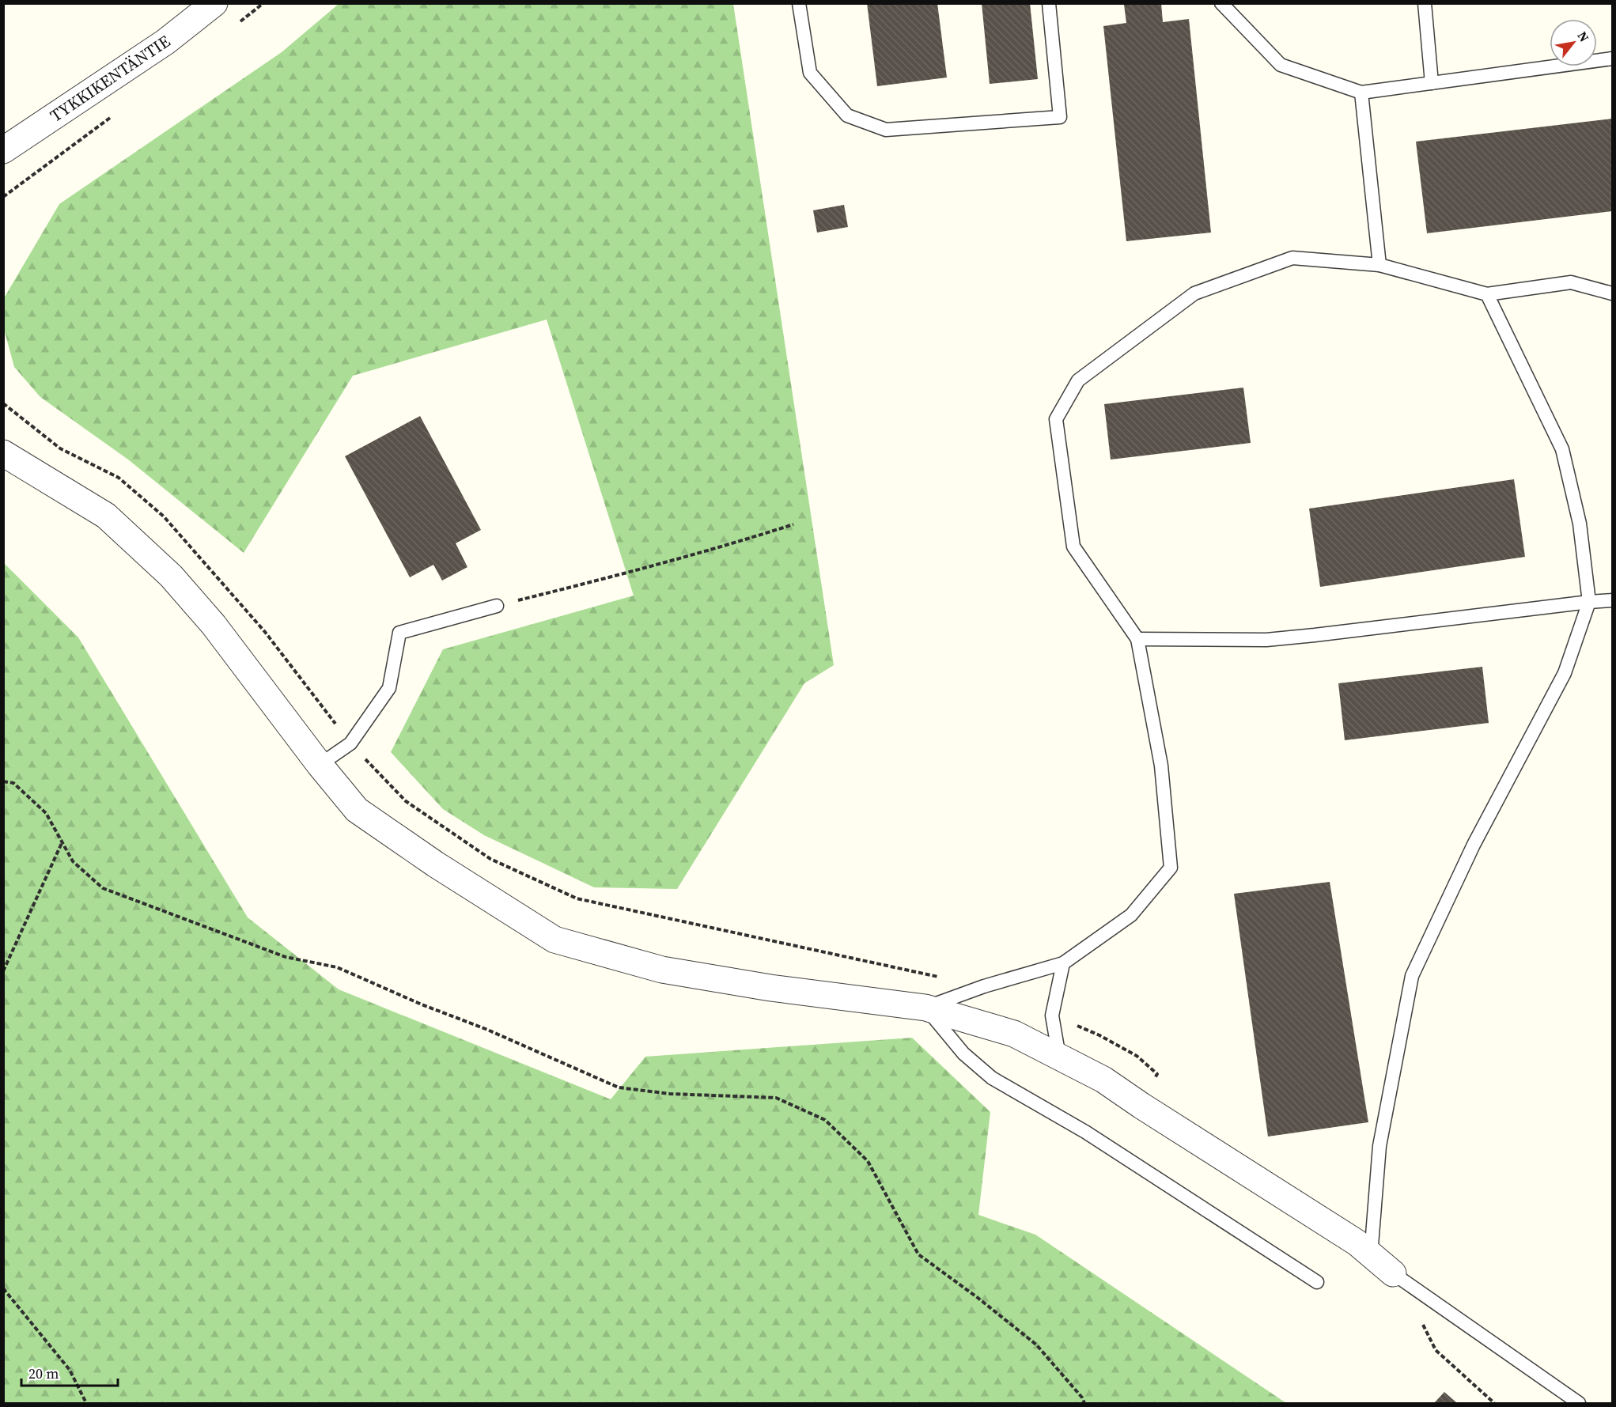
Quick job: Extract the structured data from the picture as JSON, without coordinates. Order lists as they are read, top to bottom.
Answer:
{
  "streets": {
    "street": ["TYKKIKENTÄNTIE"]
  },
  "scale_bar": "20 m",
  "north": "top right"
}
